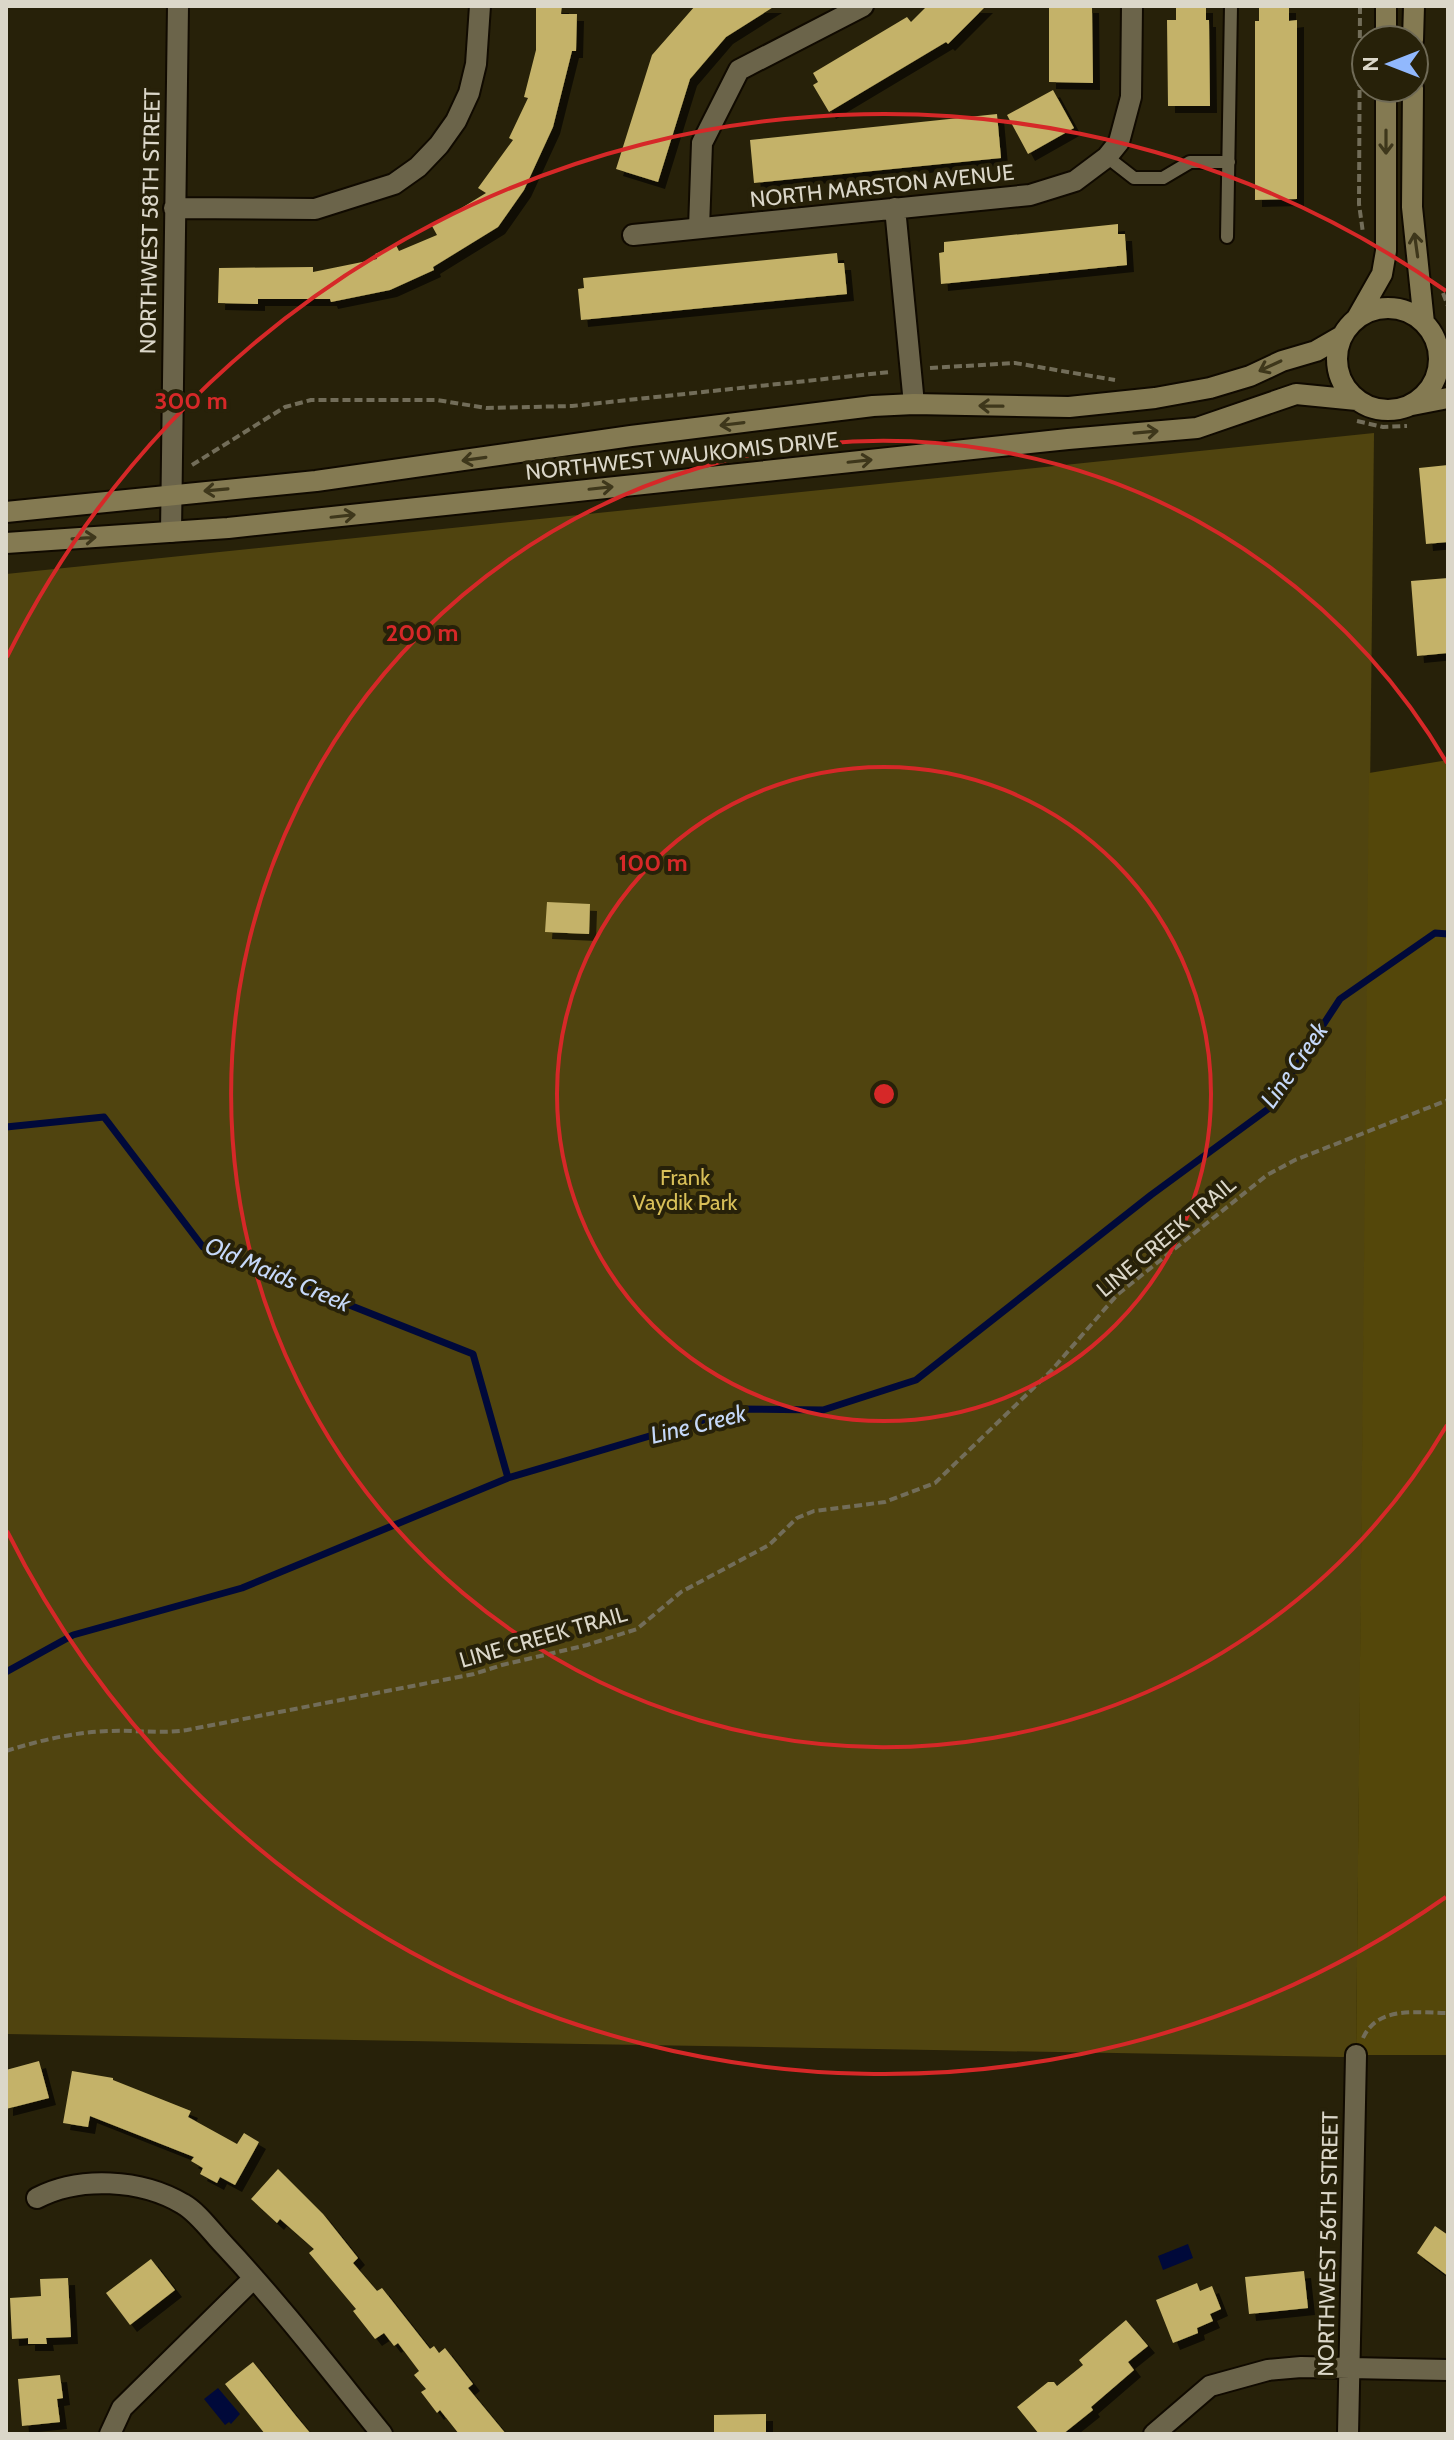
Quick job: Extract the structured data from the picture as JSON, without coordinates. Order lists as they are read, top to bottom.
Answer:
{
  "streets": {
    "main road": ["NORTHWEST WAUKOMIS DRIVE"],
    "street": ["NORTH MARSTON AVENUE", "NORTHWEST 58TH STREET", "NORTHWEST 56TH STREET"],
    "path": ["LINE CREEK TRAIL"]
  },
  "crossings": [
    ["NORTHWEST 58TH STREET", "NORTHWEST WAUKOMIS DRIVE"]
  ],
  "water": ["Line Creek", "Old Maids Creek"],
  "parks": ["Frank Vaydik Park"],
  "north": "left",
  "rings": ["300 m", "200 m", "100 m"]
}
